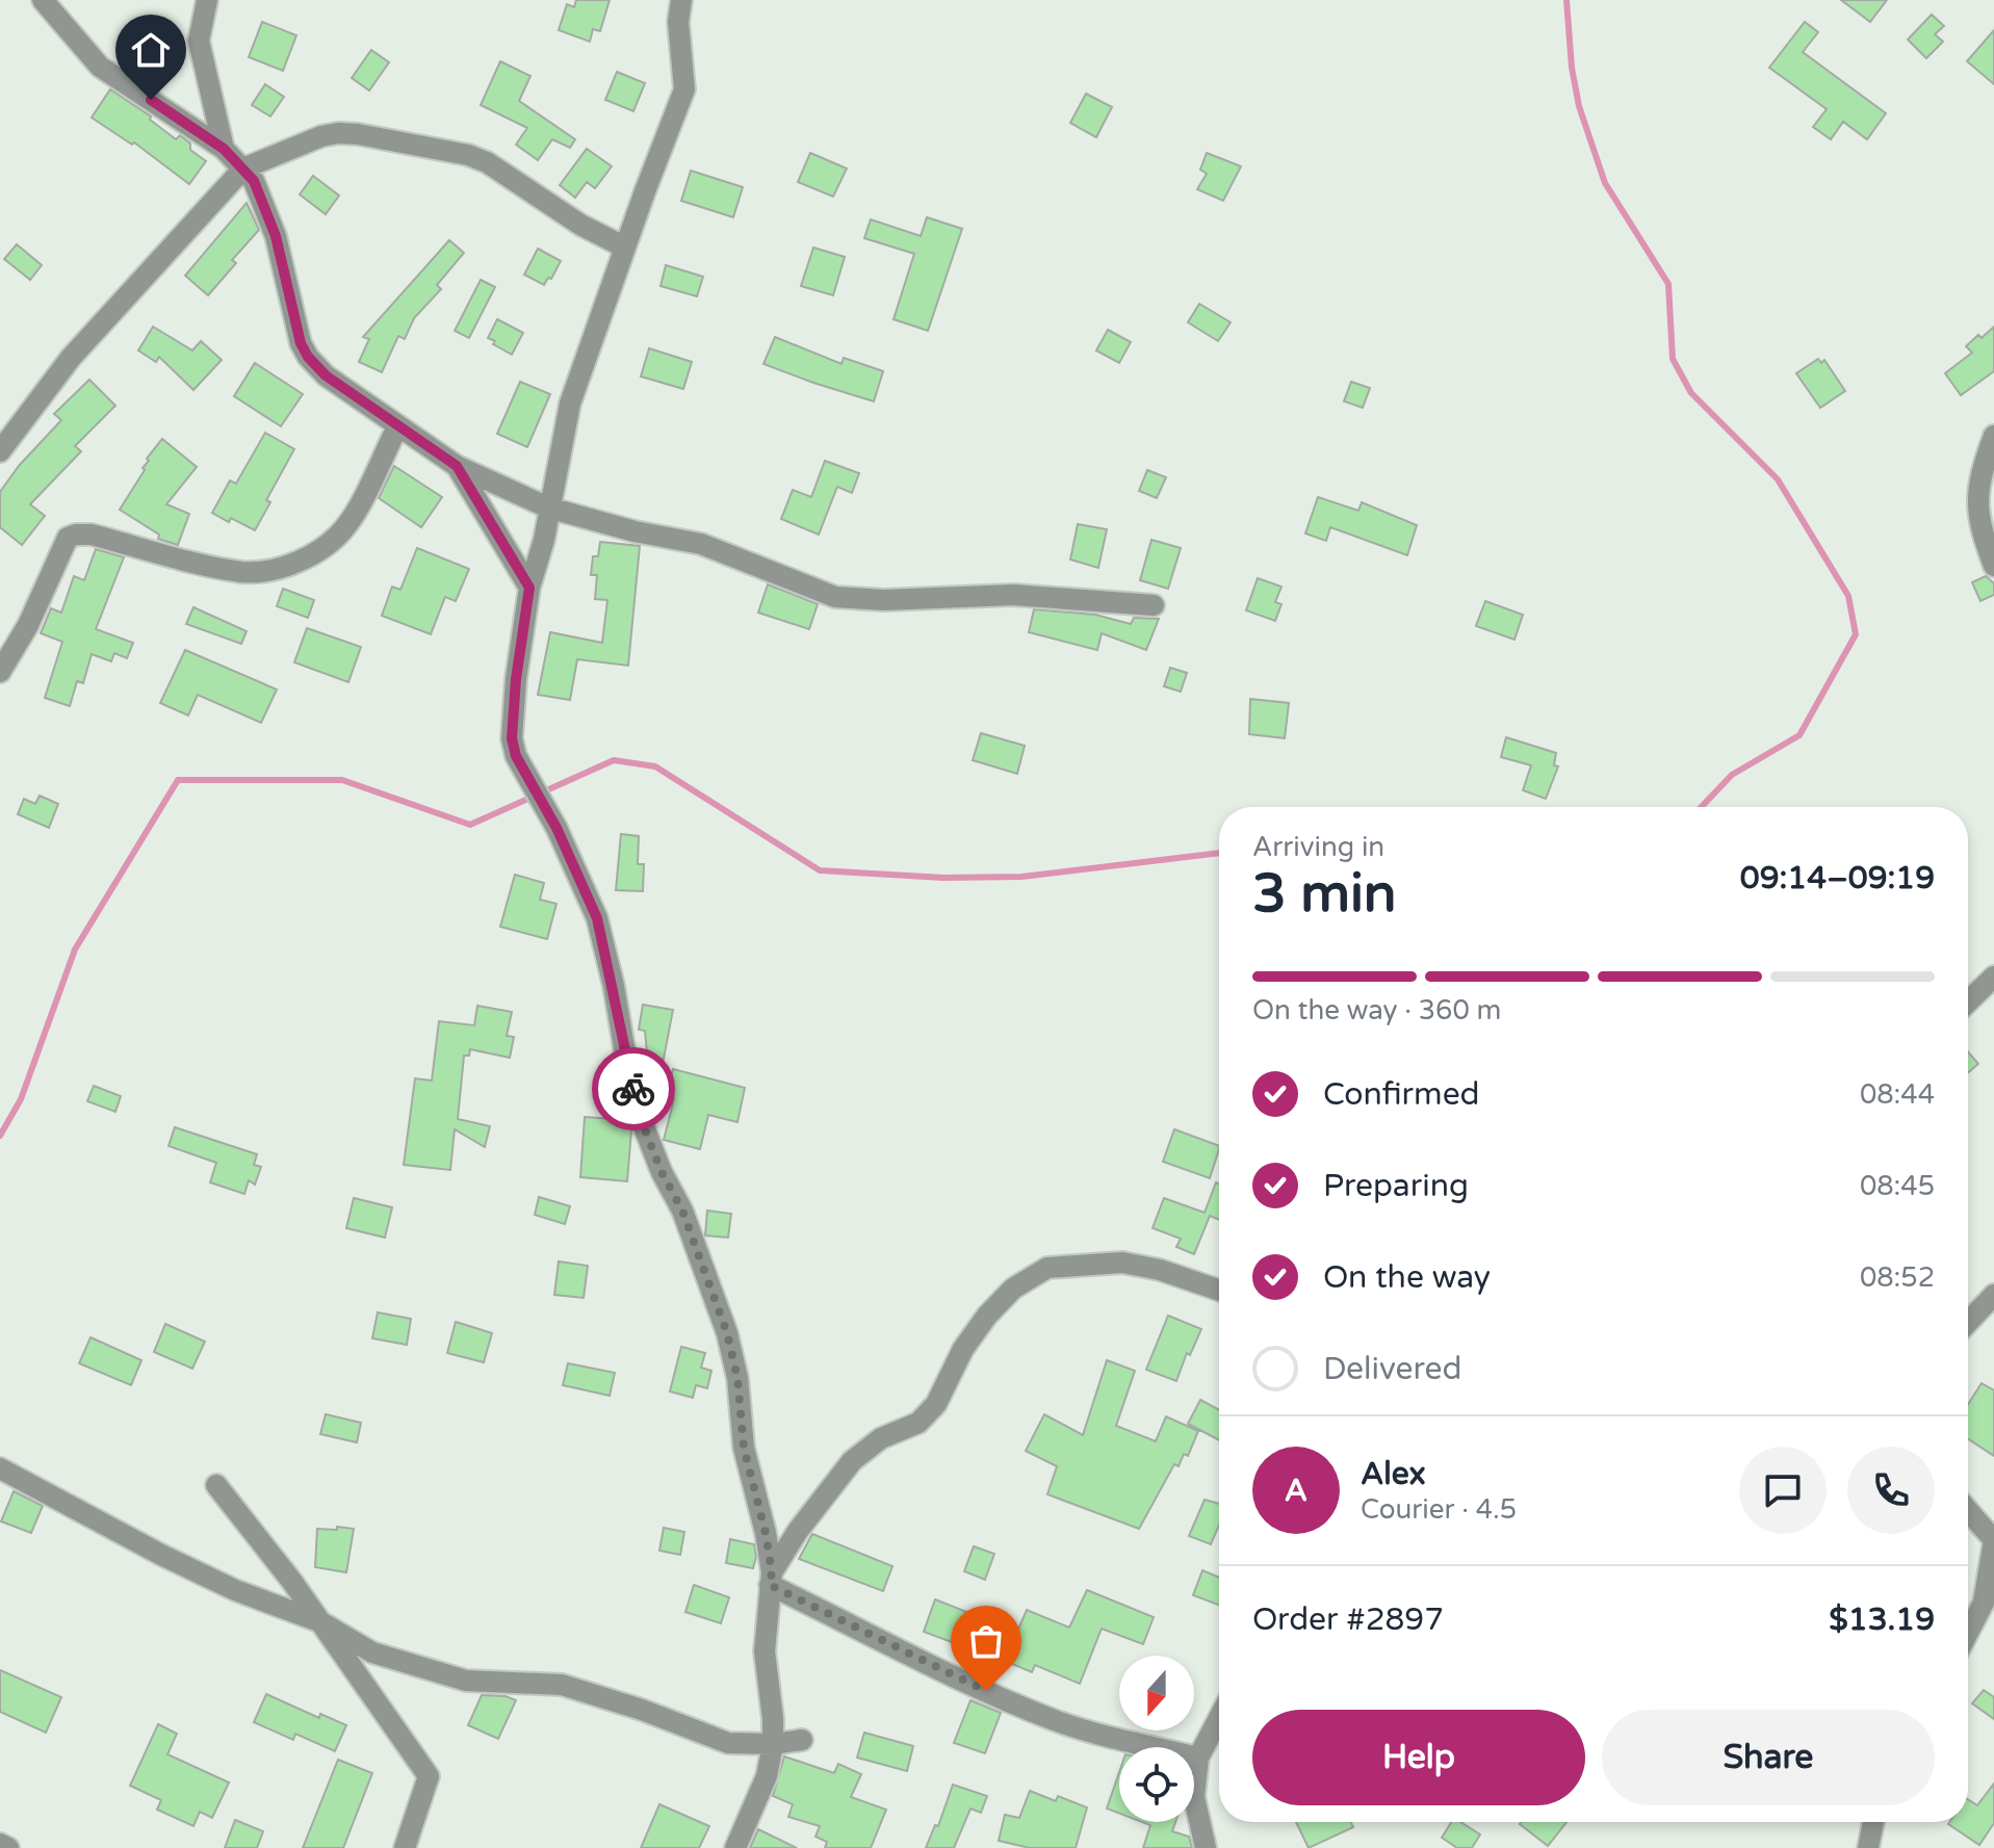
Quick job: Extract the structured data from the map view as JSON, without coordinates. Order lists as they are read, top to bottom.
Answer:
{
  "north": "bottom",
  "page": {
    "heading": ["3 min", "Arriving in", "09:14–09:19"],
    "panel": [
      "Alex",
      "Courier · 4.5",
      "Order #2897",
      "$13.19"
    ],
    "bar": "On the way · 360 m",
    "list": [
      ["Confirmed", "08:44"],
      ["Preparing", "08:45"],
      ["On the way", "08:52"],
      "Delivered"
    ],
    "round": "A",
    "buttons": ["Help", "Share"]
  }
}
